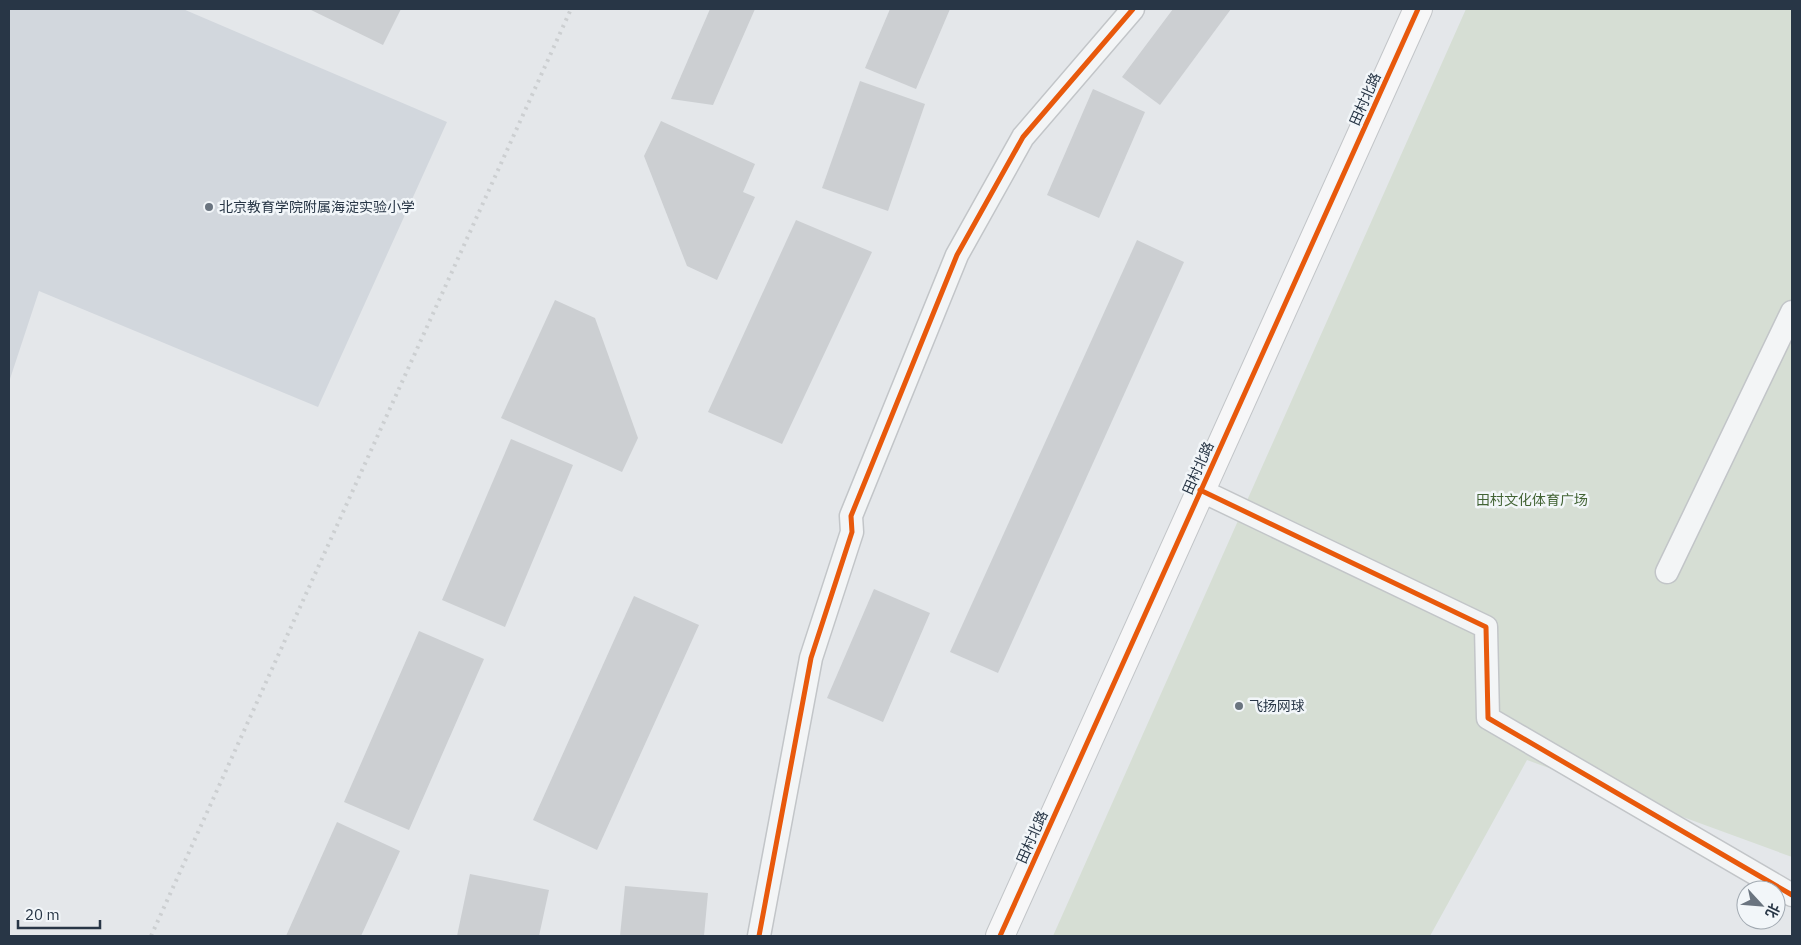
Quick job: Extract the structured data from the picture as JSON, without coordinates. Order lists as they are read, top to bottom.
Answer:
{
  "streets": {
    "street": ["田村北路"]
  },
  "parks": ["田村文化体育广场"],
  "places": ["北京教育学院附属海淀实验小学", "飞扬网球"],
  "scale_bar": "20 m",
  "north": "bottom right"
}
